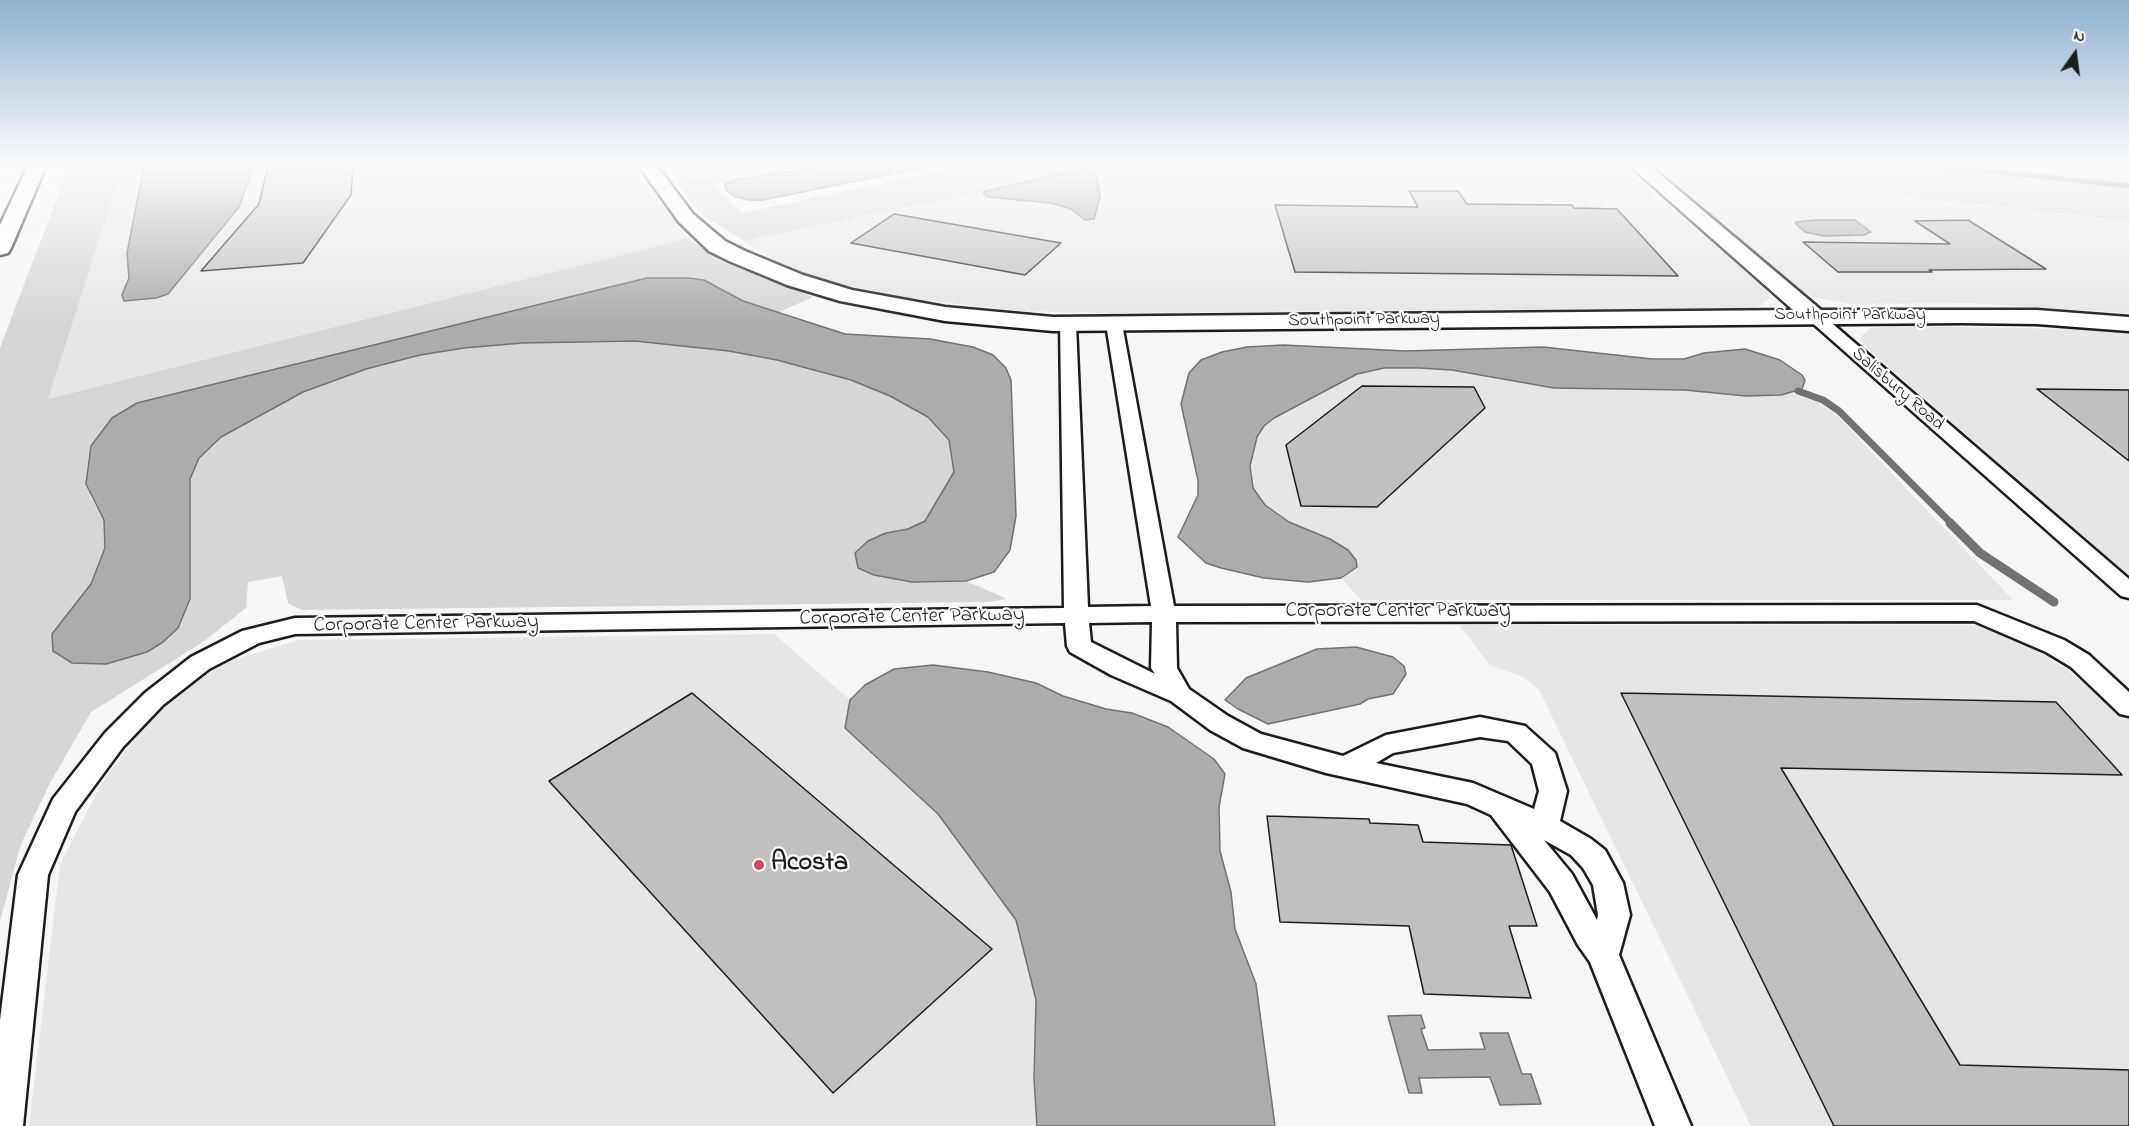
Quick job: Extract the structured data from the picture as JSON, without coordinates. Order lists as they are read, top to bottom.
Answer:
{
  "streets": {
    "main road": ["Southpoint Parkway", "Salisbury Road"],
    "street": ["Corporate Center Parkway"]
  },
  "crossings": [
    ["Southpoint Parkway", "Salisbury Road"]
  ],
  "places": ["Acosta"],
  "north": "top"
}
